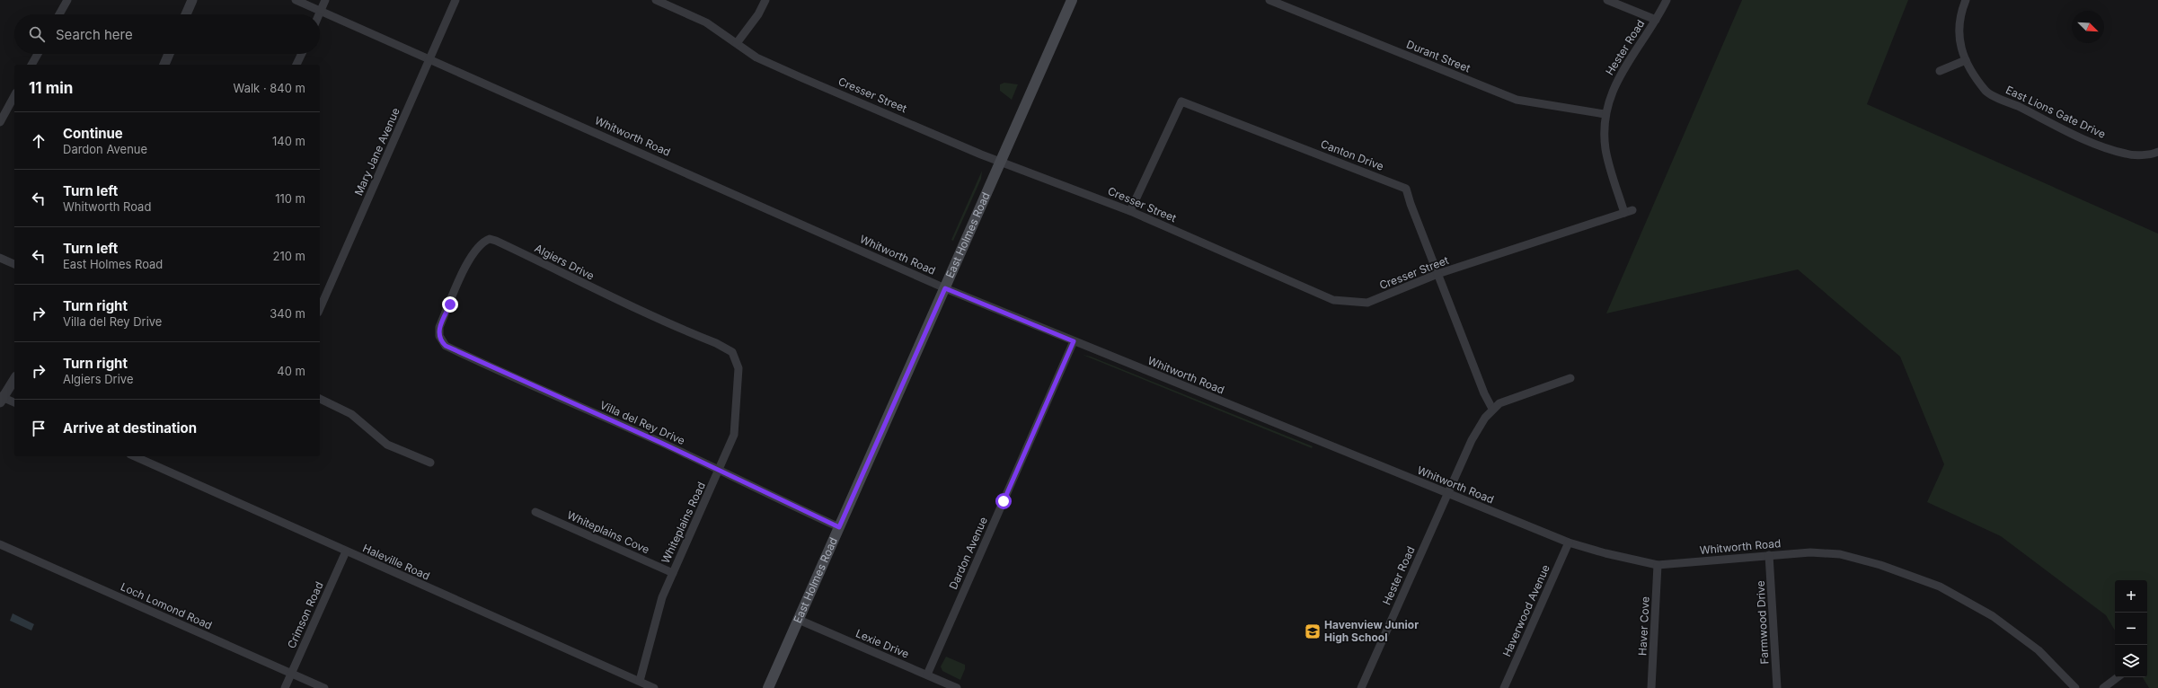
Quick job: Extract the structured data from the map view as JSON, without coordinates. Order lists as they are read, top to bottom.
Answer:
{
  "streets": {
    "main road": ["East Holmes Road"],
    "street": [
      "Hester Road",
      "Durant Street",
      "Cresser Street",
      "East Lions Gate Drive",
      "Whitworth Road",
      "Mary Jane Avenue",
      "Canton Drive",
      "Algiers Drive",
      "Villa del Rey Drive",
      "Whiteplains Road",
      "Whiteplains Cove",
      "Dardon Avenue",
      "Haleville Road",
      "Loch Lomond Road",
      "Haverwood Avenue",
      "Crimson Road",
      "Farmwood Drive",
      "Haver Cove",
      "Lexie Drive"
    ]
  },
  "crossings": [
    ["Hester Road", "Durant Street"],
    ["Hester Road", "Cresser Street"],
    ["Hester Road", "Whitworth Road"],
    ["Hester Road", "Canton Drive"],
    ["Cresser Street", "Canton Drive"],
    ["Cresser Street", "East Holmes Road"],
    ["Whitworth Road", "Mary Jane Avenue"],
    ["Whitworth Road", "East Holmes Road"],
    ["Whitworth Road", "Dardon Avenue"],
    ["Whitworth Road", "Haverwood Avenue"],
    ["Whitworth Road", "Farmwood Drive"],
    ["Whitworth Road", "Haver Cove"],
    ["East Holmes Road", "Villa del Rey Drive"],
    ["East Holmes Road", "Lexie Drive"],
    ["Algiers Drive", "Villa del Rey Drive"],
    ["Algiers Drive", "Whiteplains Road"],
    ["Villa del Rey Drive", "Whiteplains Road"],
    ["Whiteplains Road", "Whiteplains Cove"],
    ["Whiteplains Road", "Haleville Road"],
    ["Dardon Avenue", "Lexie Drive"],
    ["Haleville Road", "Crimson Road"],
    ["Loch Lomond Road", "Crimson Road"]
  ],
  "places": {
    "school or university": ["Havenview Junior High School"]
  },
  "north": "bottom right",
  "page": {
    "search": "Search here",
    "heading": ["11 min", "Walk · 840 m"],
    "list": [
      ["Continue", "Dardon Avenue", "140 m"],
      ["Turn left", "Whitworth Road", "110 m"],
      ["Turn left", "East Holmes Road", "210 m"],
      ["Turn right", "Villa del Rey Drive", "340 m"],
      ["Turn right", "Algiers Drive", "40 m"],
      "Arrive at destination"
    ],
    "map_buttons": ["+", "−"]
  }
}
